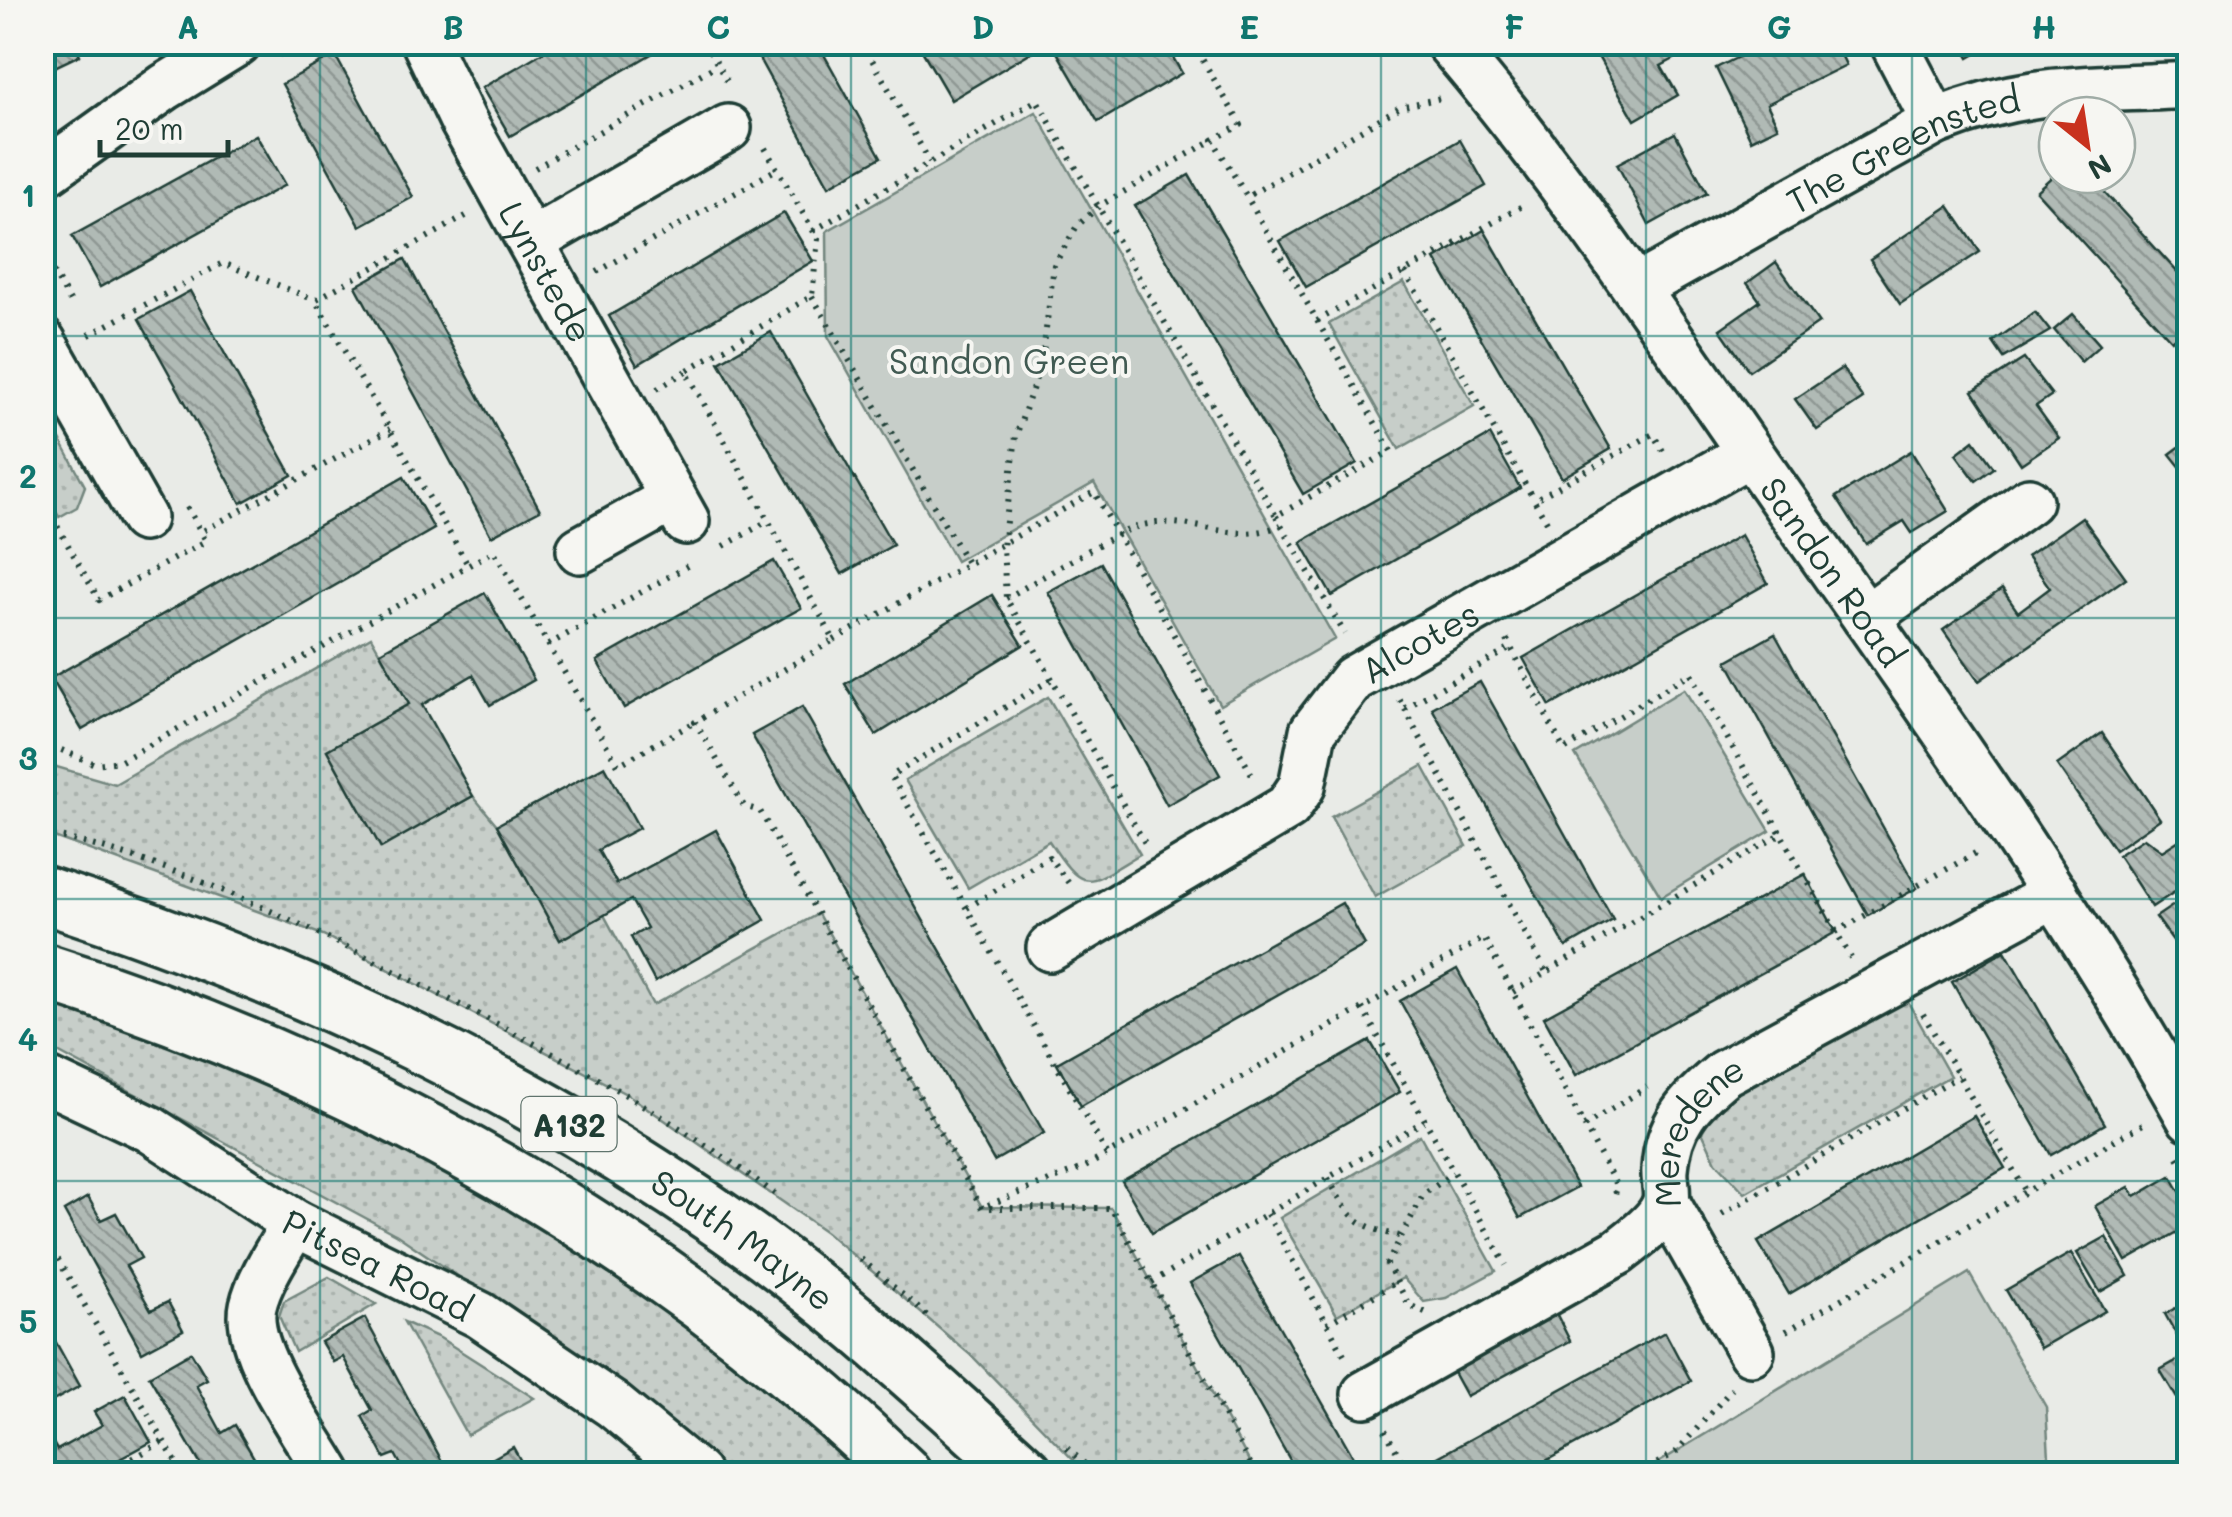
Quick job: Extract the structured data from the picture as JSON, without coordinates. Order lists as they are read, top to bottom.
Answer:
{
  "streets": {
    "main road": ["A132", "South Mayne"],
    "street": [
      "The Greensted",
      "Lynstede",
      "Sandon Road",
      "Alcotes",
      "Meredene",
      "Pitsea Road"
    ]
  },
  "crossings": [
    ["The Greensted", "Sandon Road"],
    ["Sandon Road", "Alcotes"],
    ["Sandon Road", "Meredene"]
  ],
  "parks": ["Sandon Green"],
  "scale_bar": "20 m",
  "north": "bottom right",
  "grid": {
    "columns": [
      "A",
      "B",
      "C",
      "D",
      "E",
      "F",
      "G",
      "H"
    ],
    "rows": [
      "1",
      "2",
      "3",
      "4",
      "5"
    ]
  }
}
